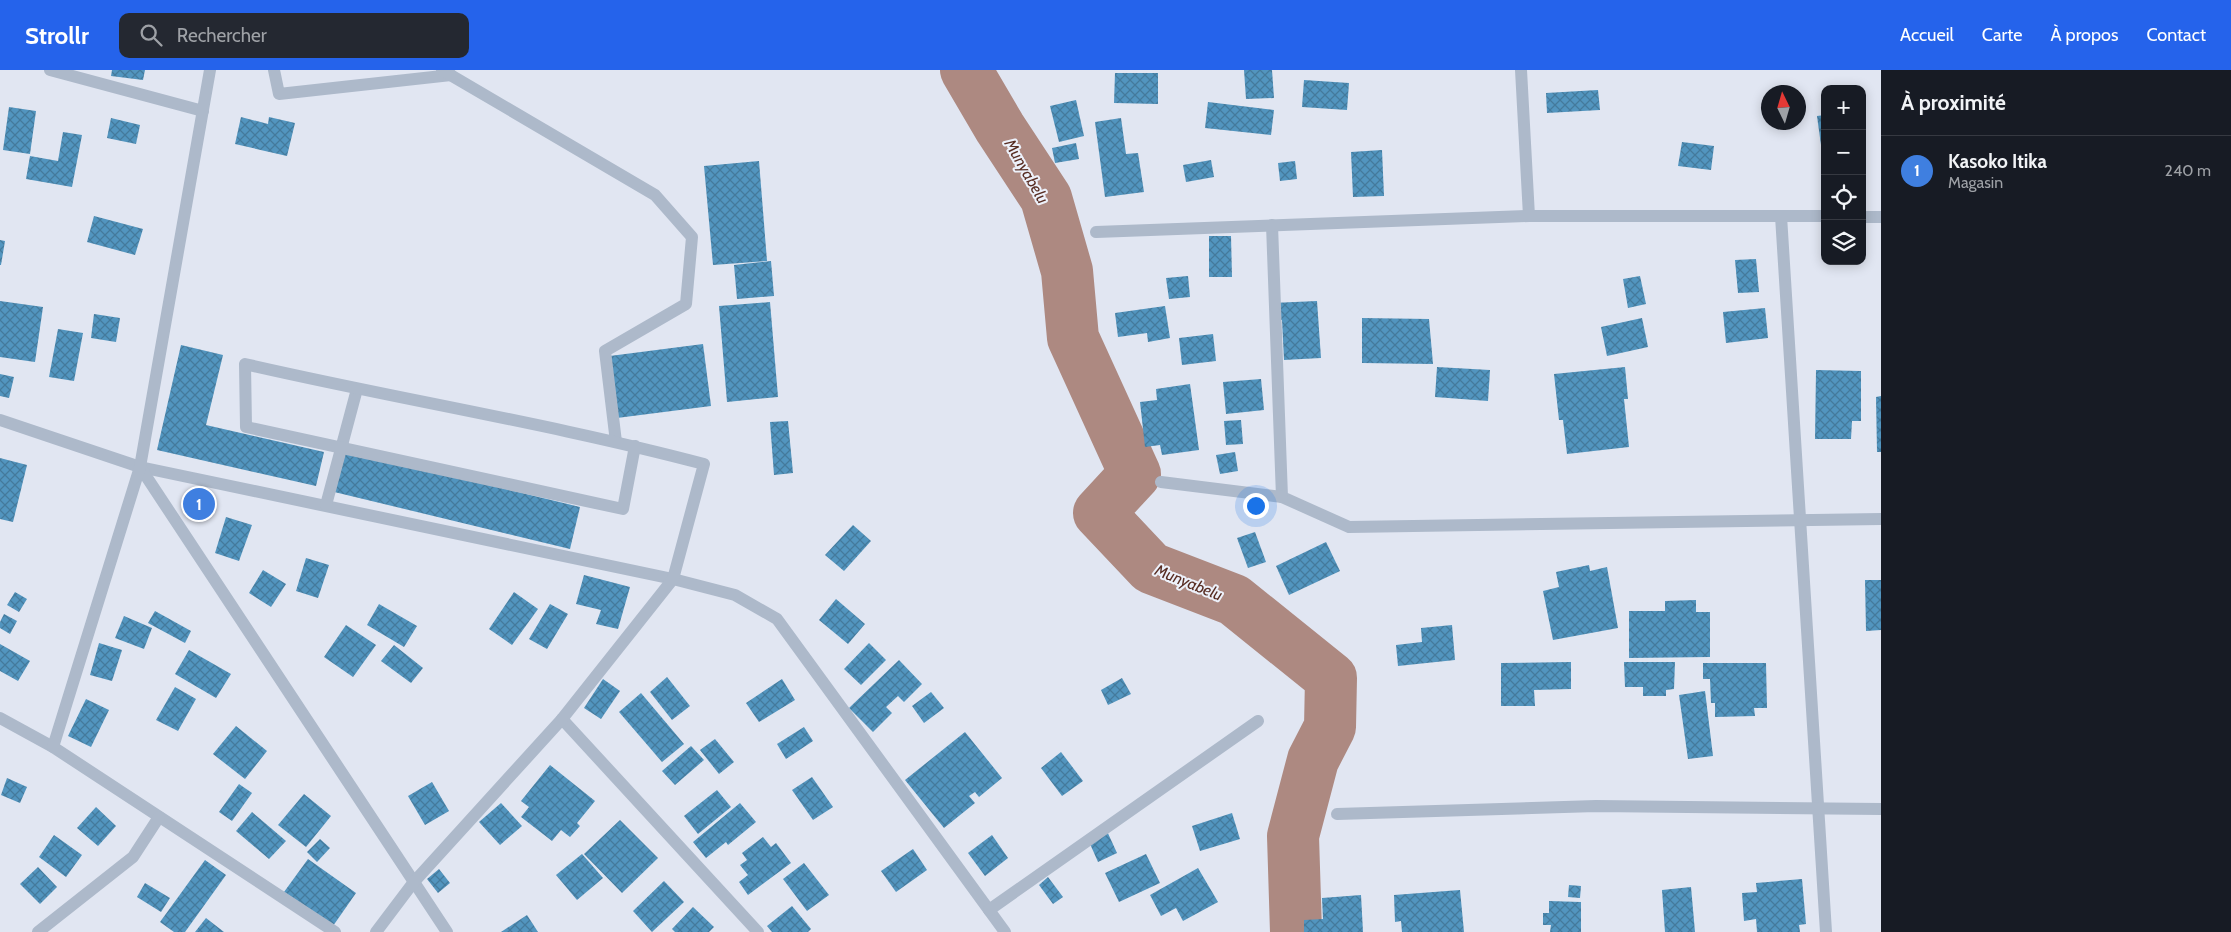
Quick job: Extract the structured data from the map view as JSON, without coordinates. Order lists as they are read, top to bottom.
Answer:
{
  "water": ["Munyabelu"],
  "north": "top",
  "page": {
    "header": "Strollr",
    "search": "Rechercher",
    "nav": [
      "Accueil",
      "Carte",
      "À propos",
      "Contact"
    ],
    "heading": "À proximité",
    "map_buttons": ["+", "−"],
    "list": [
      {
        "mark": "1",
        "name": "Kasoko Itika",
        "note": "Magasin",
        "value": "240 m"
      }
    ],
    "pins": "1"
  }
}
